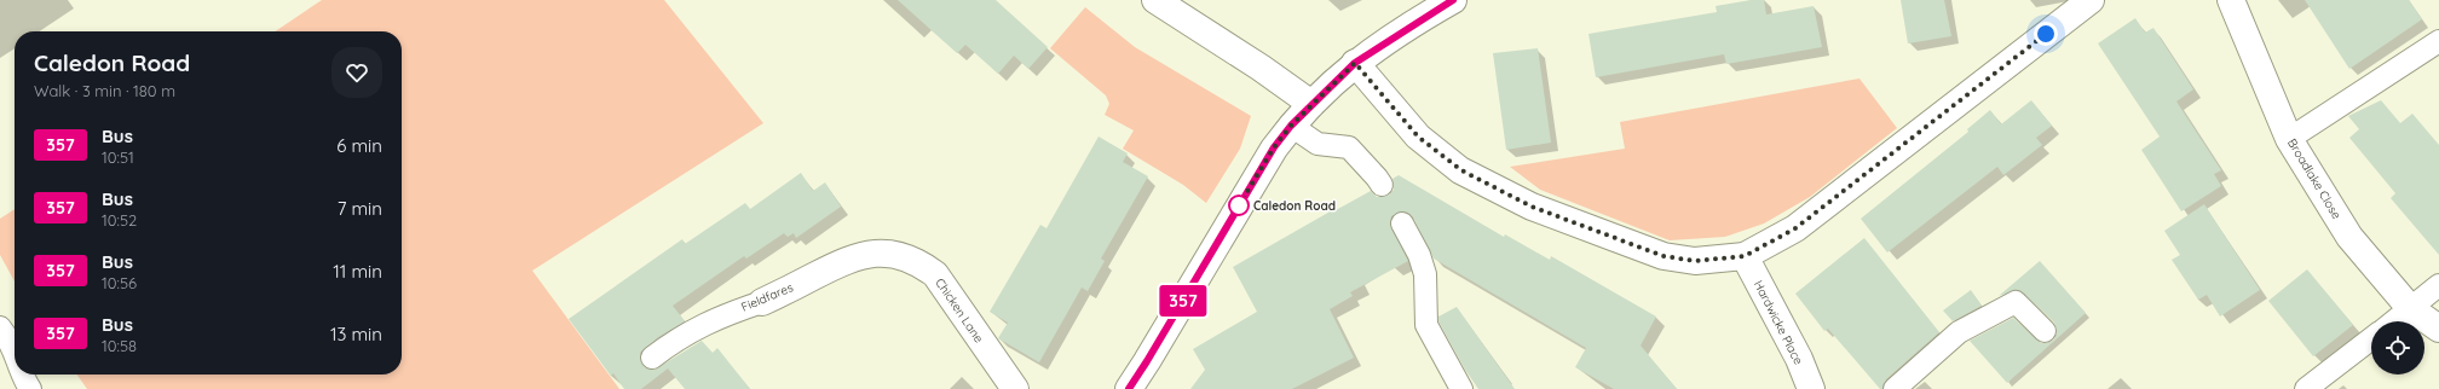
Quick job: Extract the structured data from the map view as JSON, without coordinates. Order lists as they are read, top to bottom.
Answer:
{
  "streets": {
    "street": [
      "Broadlake Close",
      "Fieldfares",
      "Chicken Lane",
      "Hardwicke Place"
    ]
  },
  "crossings": [
    ["Fieldfares", "Chicken Lane"]
  ],
  "places": ["Caledon Road"],
  "lines": ["bus line 357"],
  "page": {
    "on_map": "357",
    "heading": ["Caledon Road", "Walk · 3 min · 180 m"],
    "list": [
      {
        "mark": "357",
        "name": "Bus",
        "note": "10:51",
        "value": "6 min"
      },
      {
        "mark": "357",
        "name": "Bus",
        "note": "10:52",
        "value": "7 min"
      },
      {
        "mark": "357",
        "name": "Bus",
        "note": "10:56",
        "value": "11 min"
      },
      {
        "mark": "357",
        "name": "Bus",
        "note": "10:58",
        "value": "13 min"
      }
    ]
  }
}
